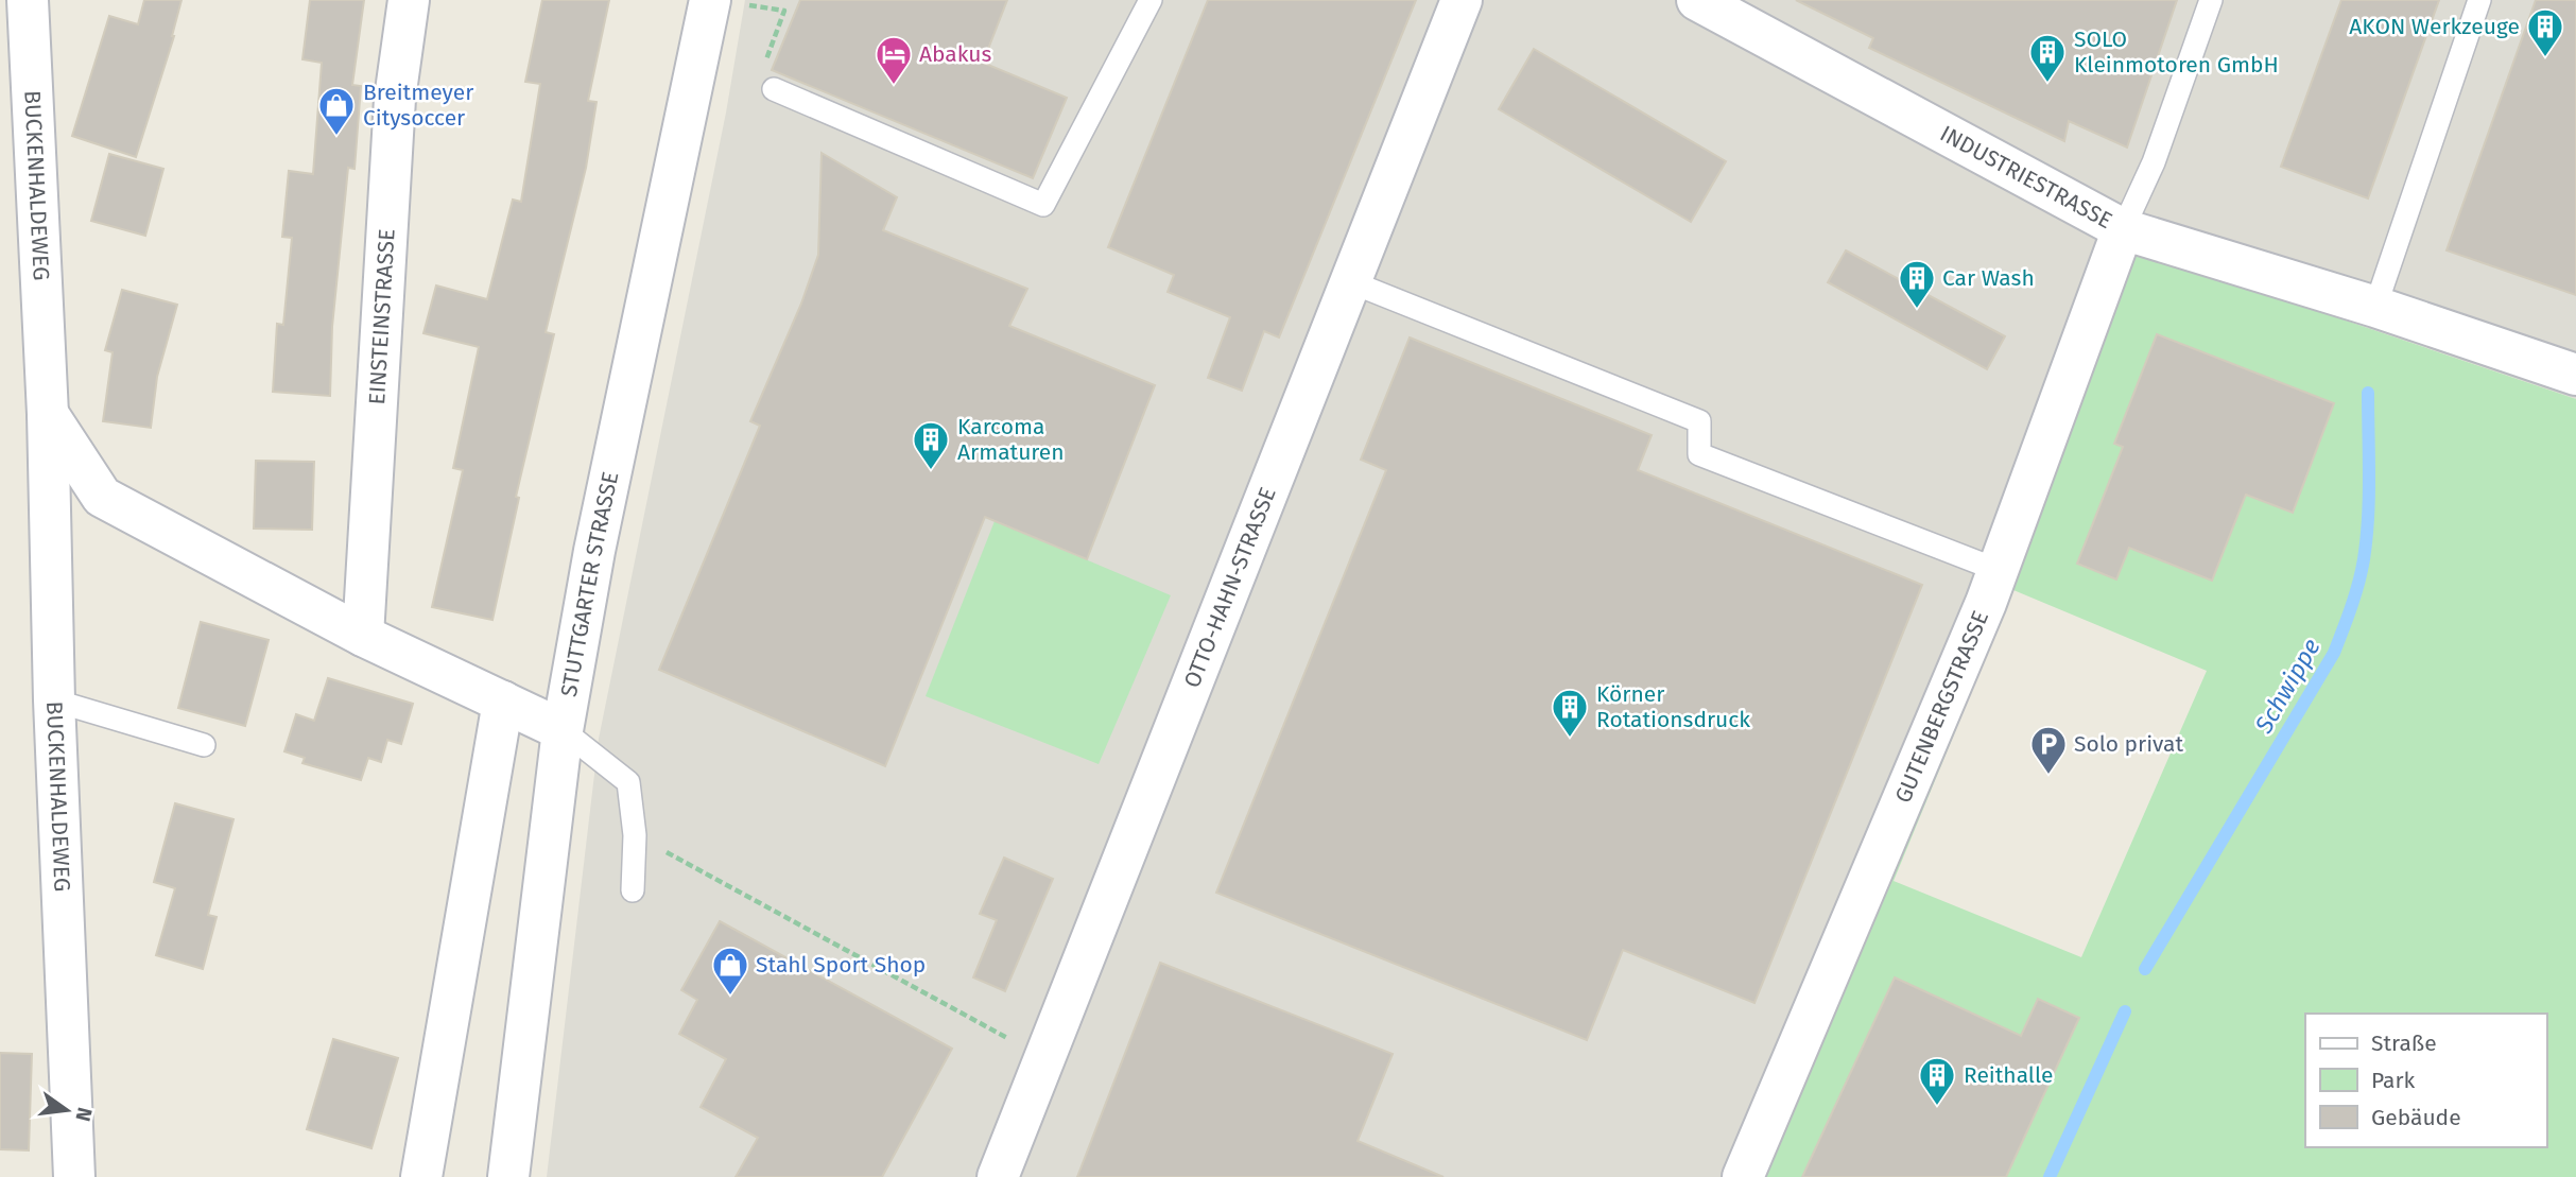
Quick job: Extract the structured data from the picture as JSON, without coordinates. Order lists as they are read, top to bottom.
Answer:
{
  "streets": {
    "street": [
      "INDUSTRIESTRASSE",
      "BUCKENHALDEWEG",
      "EINSTEINSTRASSE",
      "STUTTGARTER STRASSE",
      "OTTO-HAHN-STRASSE",
      "GUTENBERGSTRASSE"
    ]
  },
  "crossings": [
    ["INDUSTRIESTRASSE", "GUTENBERGSTRASSE"]
  ],
  "water": ["Schwippe"],
  "places": {
    "building": [
      "AKON Werkzeuge",
      "SOLO Kleinmotoren GmbH",
      "Car Wash",
      "Karcoma Armaturen",
      "Körner Rotationsdruck",
      "Reithalle"
    ],
    "hotel": ["Abakus"],
    "shop": ["Breitmeyer Citysoccer", "Stahl Sport Shop"],
    "parking": ["Solo privat"]
  },
  "legend": ["Straße", "Park", "Gebäude"],
  "north": "right"
}
